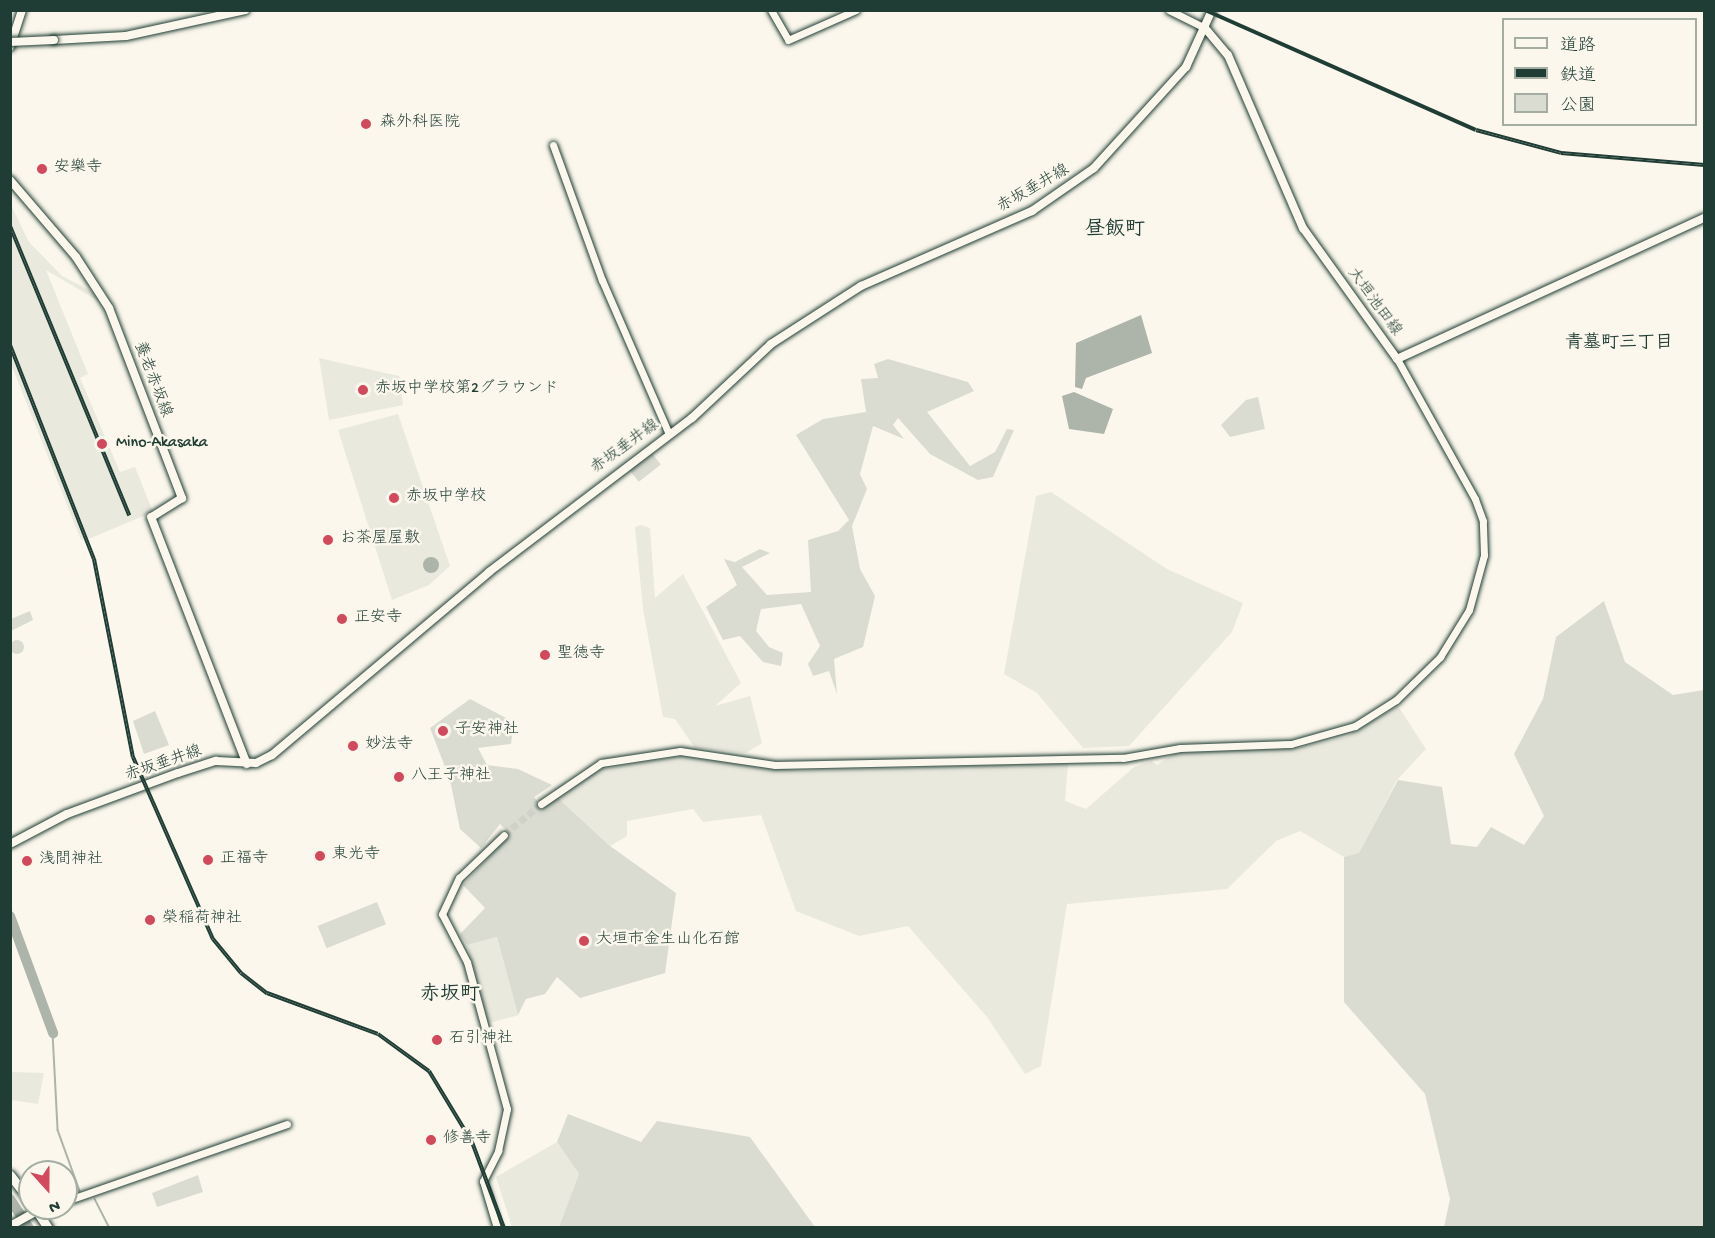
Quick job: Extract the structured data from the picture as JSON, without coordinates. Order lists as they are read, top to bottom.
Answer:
{
  "streets": {
    "main road": ["赤坂垂井線", "大垣池田線", "養老赤坂線"]
  },
  "crossings": [
    ["赤坂垂井線", "大垣池田線"],
    ["赤坂垂井線", "養老赤坂線"]
  ],
  "districts": ["昼飯町", "青墓町三丁目", "赤坂町"],
  "places": [
    "森外科医院",
    "安樂寺",
    "赤坂中学校第2グラウンド",
    "Mino-Akasaka",
    "赤坂中学校",
    "お茶屋屋敷",
    "正安寺",
    "聖徳寺",
    "子安神社",
    "妙法寺",
    "八王子神社",
    "東光寺",
    "正福寺",
    "浅間神社",
    "榮稲荷神社",
    "大垣市金生山化石館",
    "石引神社",
    "修善寺"
  ],
  "legend": ["道路", "鉄道", "公園"],
  "north": "bottom"
}
